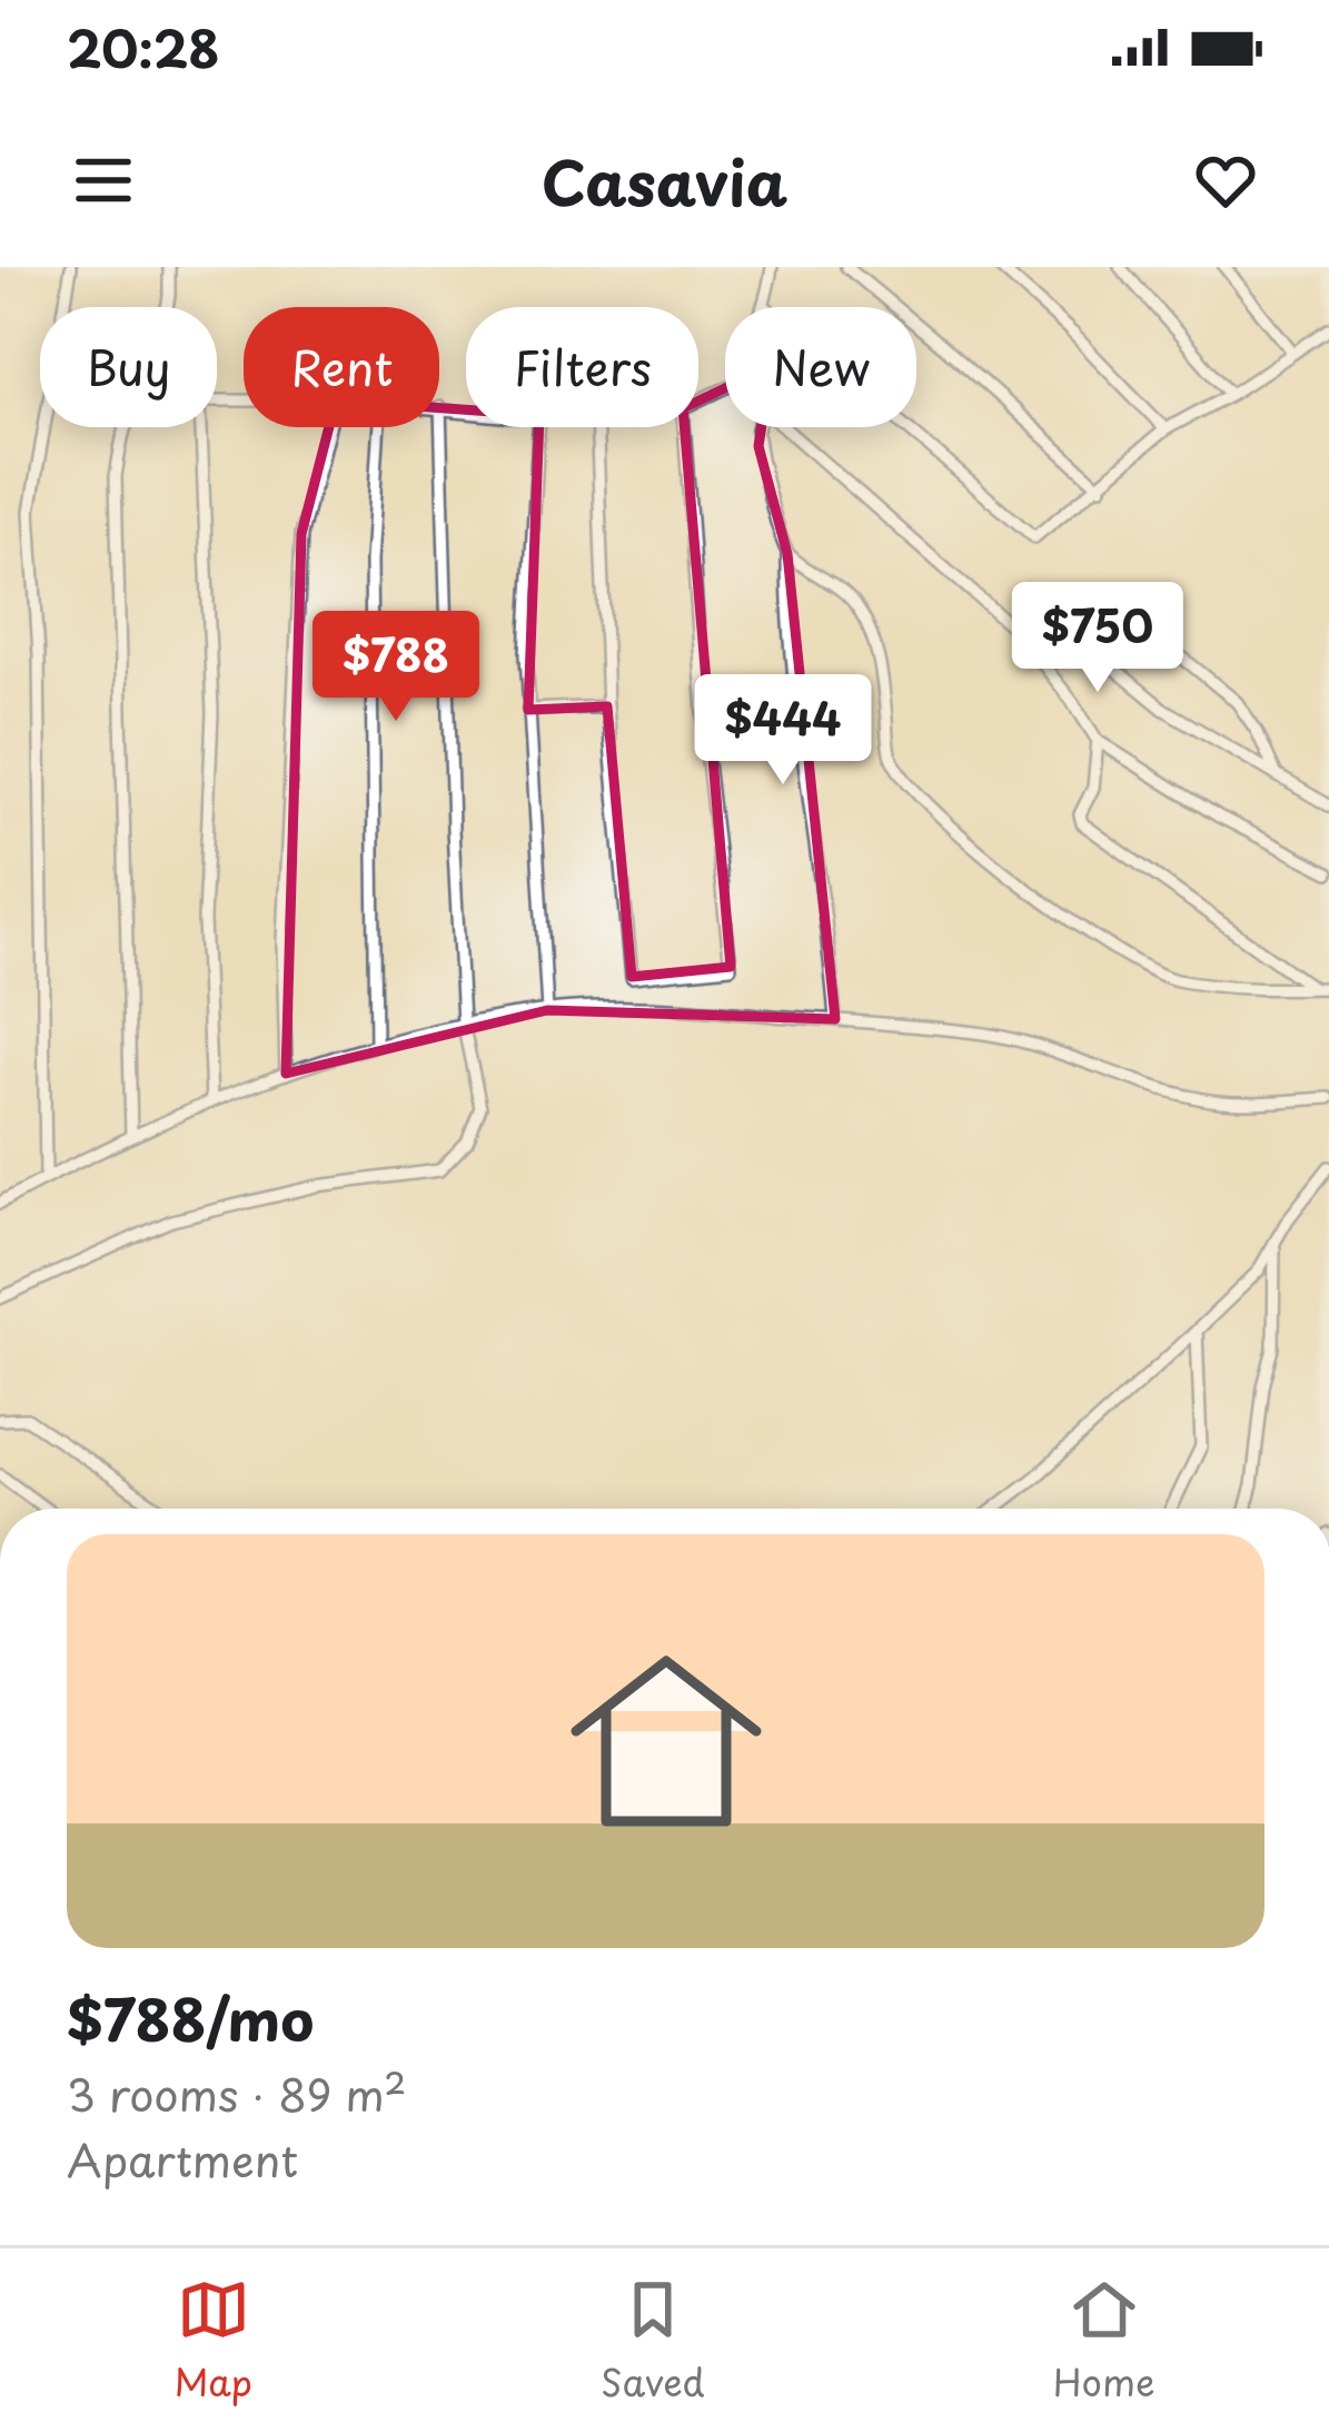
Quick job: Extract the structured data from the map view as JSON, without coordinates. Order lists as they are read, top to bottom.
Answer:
{
  "page": {
    "status": "20:28",
    "header": "Casavia",
    "chip": [
      "Buy",
      "Rent",
      "Filters",
      "New"
    ],
    "price": ["$750", "$788", "$444"],
    "list": [
      {
        "name": "$788/mo",
        "note": "3 rooms · 89 m² · Apartment"
      }
    ],
    "tabs": ["Map", "Saved", "Home"]
  }
}
